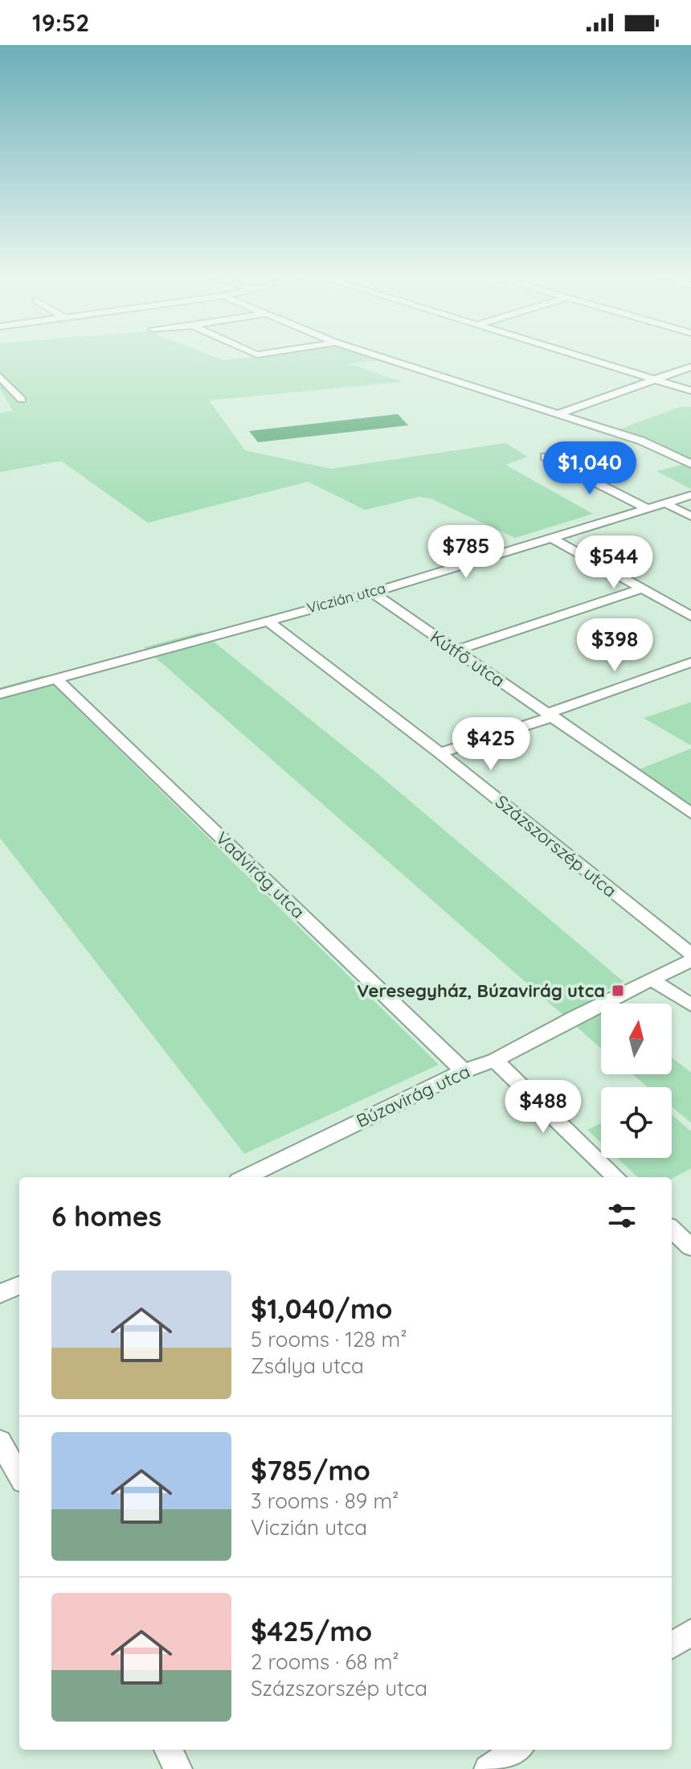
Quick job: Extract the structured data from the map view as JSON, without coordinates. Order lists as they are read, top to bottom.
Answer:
{
  "streets": {
    "street": [
      "Viczián utca",
      "Kútfő utca",
      "Százszorszép utca",
      "Vadvirág utca",
      "Búzavirág utca"
    ]
  },
  "crossings": [
    ["Viczián utca", "Kútfő utca"],
    ["Viczián utca", "Százszorszép utca"],
    ["Viczián utca", "Vadvirág utca"],
    ["Vadvirág utca", "Búzavirág utca"]
  ],
  "places": {
    "transit": ["Veresegyház, Búzavirág utca"]
  },
  "north": "top",
  "page": {
    "status": "19:52",
    "price": [
      "$1,040",
      "$785",
      "$544",
      "$398",
      "$425",
      "$488"
    ],
    "heading": "6 homes",
    "list": [
      {
        "name": "$1,040/mo",
        "note": "5 rooms · 128 m² · Zsálya utca"
      },
      {
        "name": "$785/mo",
        "note": "3 rooms · 89 m² · Viczián utca"
      },
      {
        "name": "$425/mo",
        "note": "2 rooms · 68 m² · Százszorszép utca"
      }
    ]
  }
}
